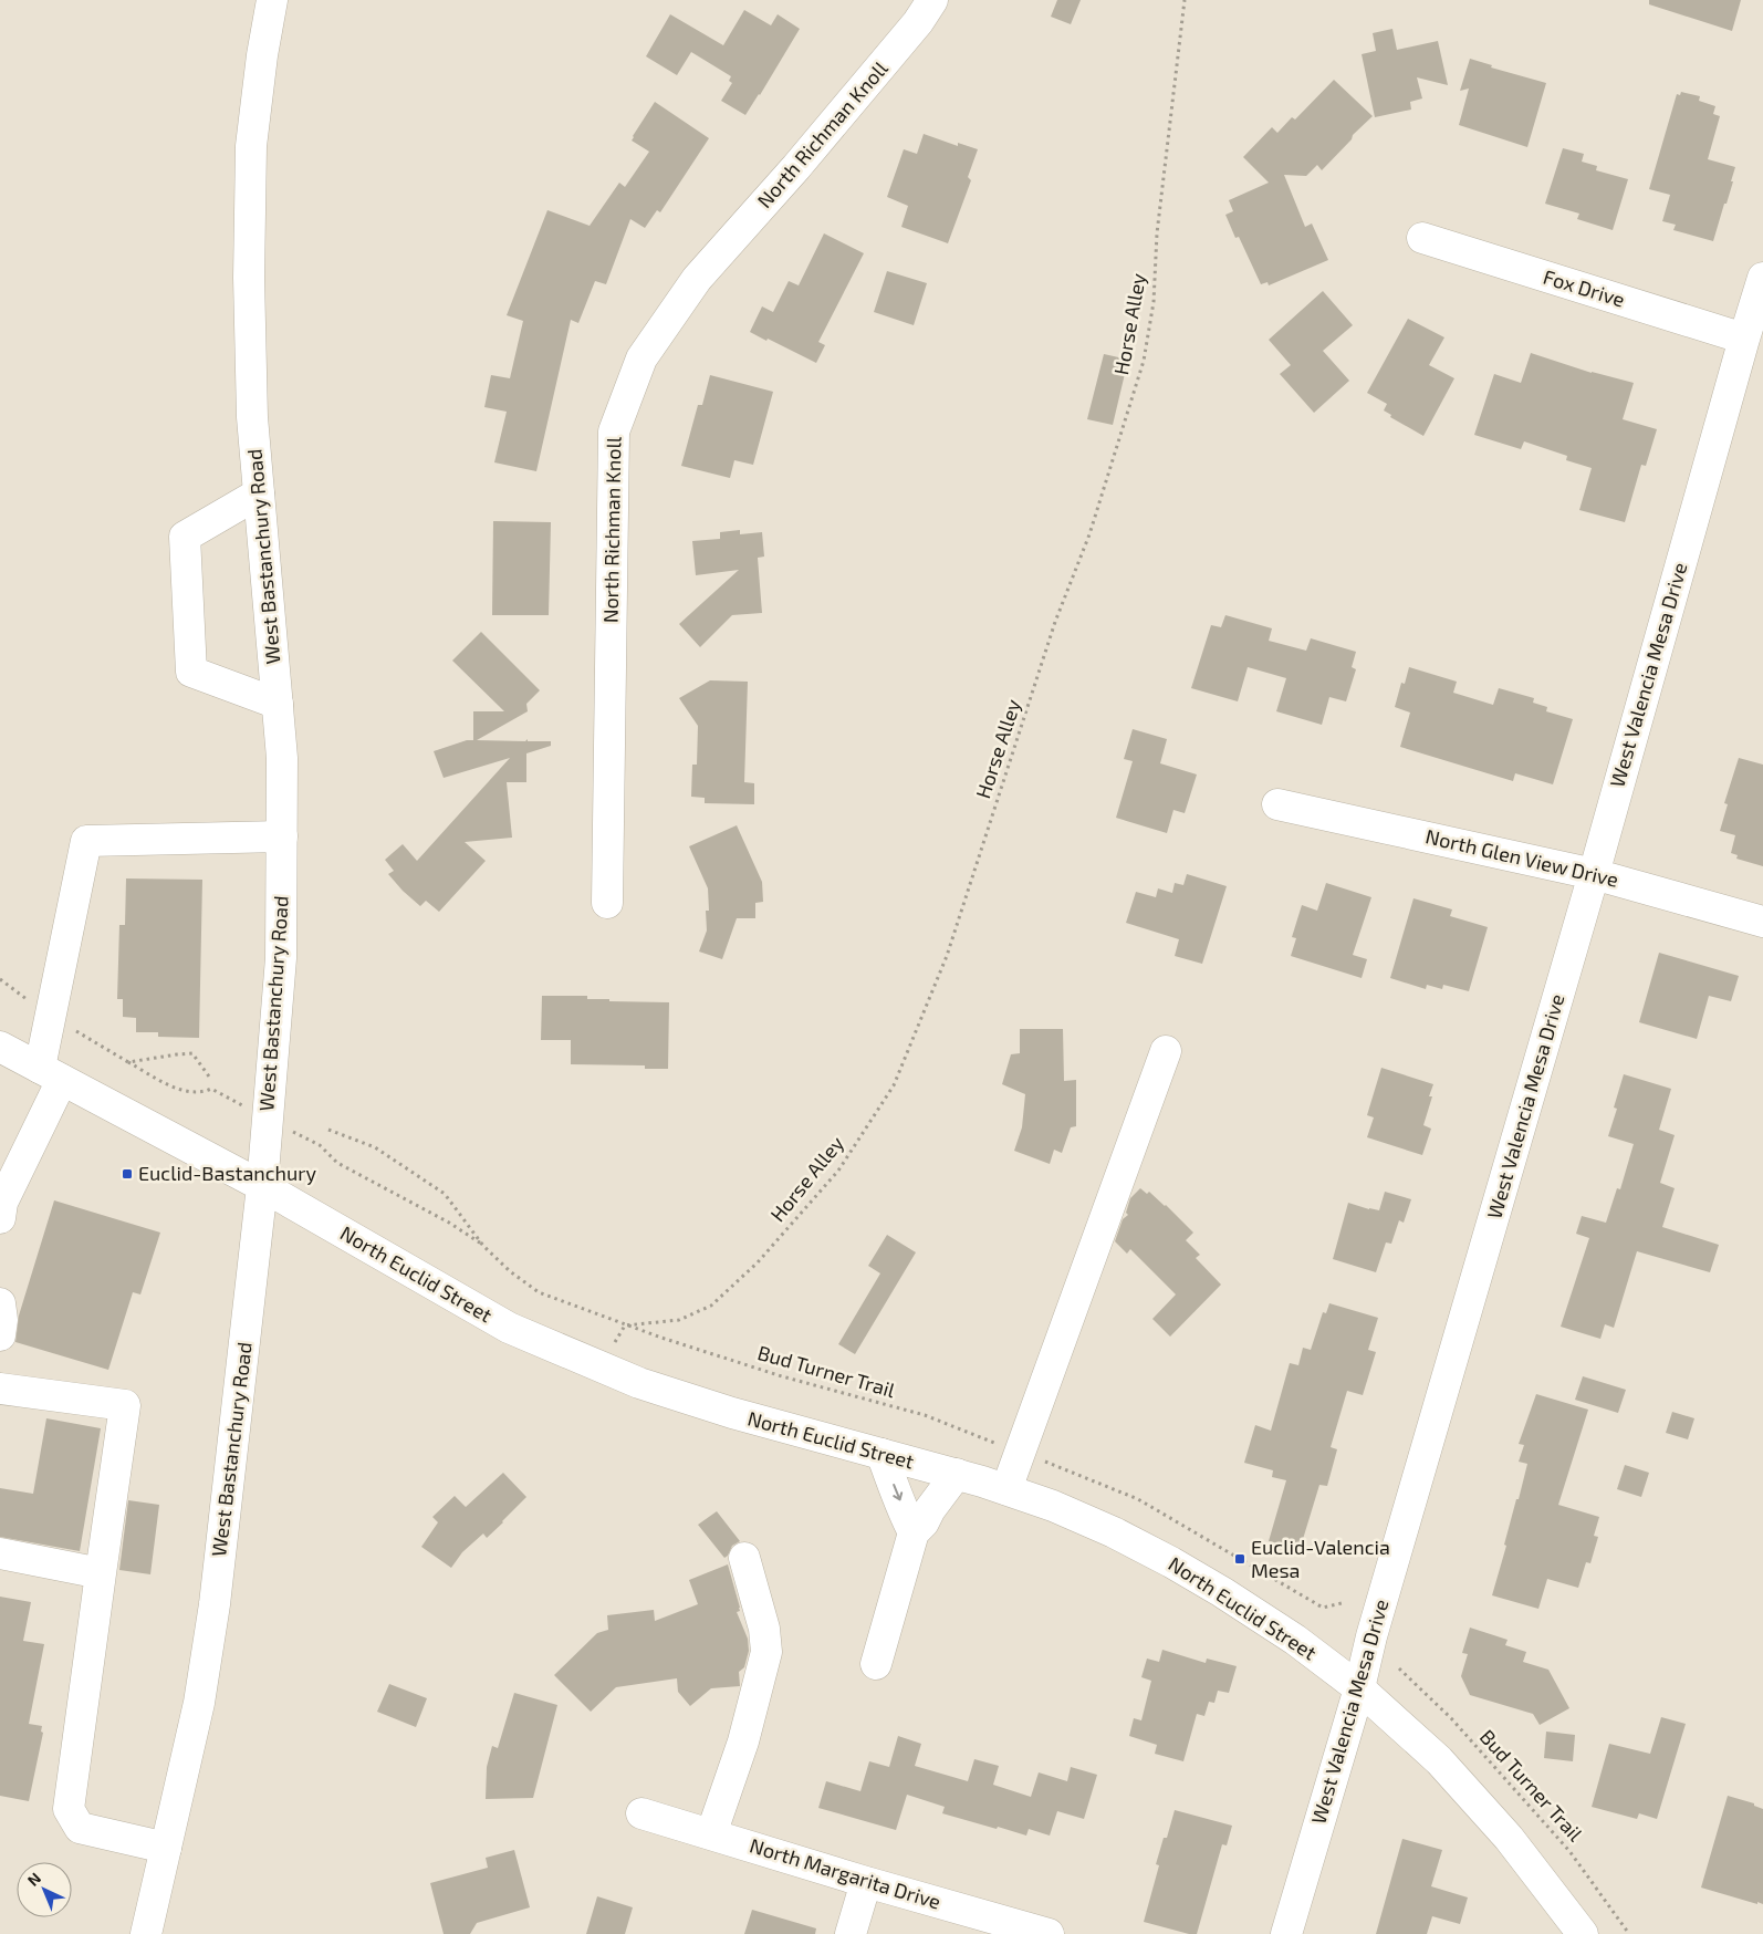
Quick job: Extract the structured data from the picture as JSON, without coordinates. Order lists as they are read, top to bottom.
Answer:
{
  "streets": {
    "street": [
      "North Richman Knoll",
      "Fox Drive",
      "West Bastanchury Road",
      "West Valencia Mesa Drive",
      "North Glen View Drive",
      "North Euclid Street",
      "North Margarita Drive"
    ],
    "path": ["Horse Alley", "Bud Turner Trail"]
  },
  "crossings": [
    ["Fox Drive", "West Valencia Mesa Drive"],
    ["Horse Alley", "Bud Turner Trail"],
    ["West Bastanchury Road", "North Euclid Street"],
    ["West Valencia Mesa Drive", "North Glen View Drive"],
    ["West Valencia Mesa Drive", "North Euclid Street"]
  ],
  "places": {
    "transit": ["Euclid-Bastanchury", "Euclid-Valencia Mesa"]
  },
  "north": "top left"
}
